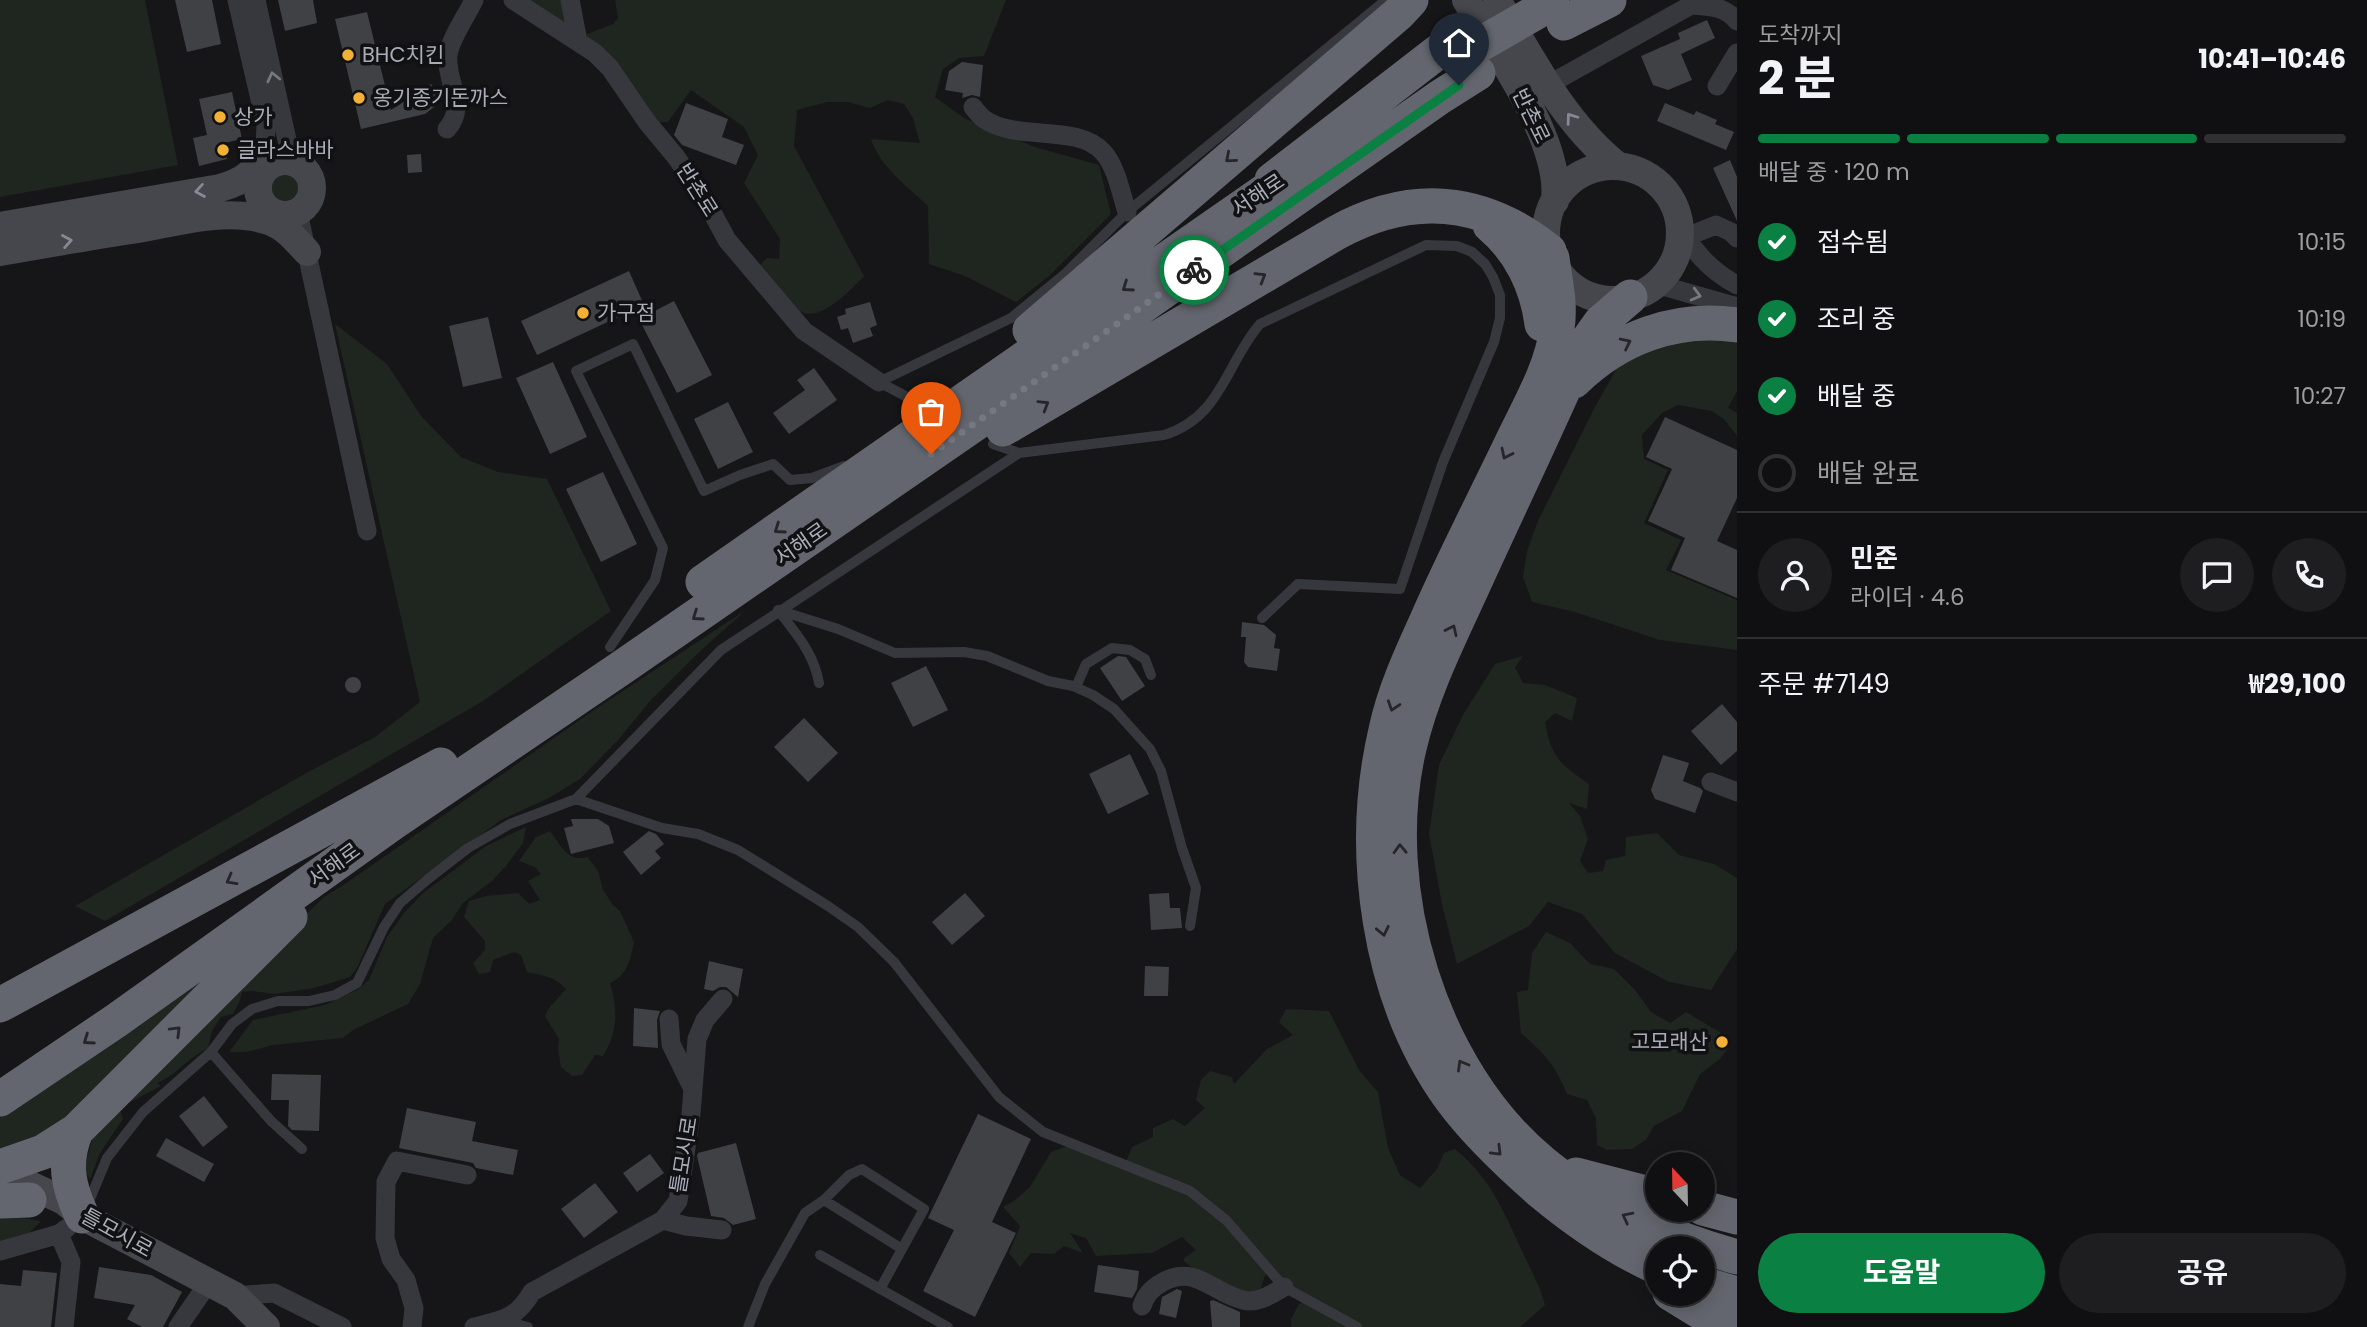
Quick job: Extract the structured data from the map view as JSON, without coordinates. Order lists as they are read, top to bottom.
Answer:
{
  "streets": {
    "highway": ["서해로"],
    "main road": ["반촌로", "틀모시로"]
  },
  "places": [
    "BHC치킨",
    "옹기종기돈까스",
    "상가",
    "글라스바바",
    "가구점",
    "고모래산"
  ],
  "north": "top",
  "page": {
    "heading": ["2 분", "도착까지", "10:41–10:46"],
    "panel": [
      "민준",
      "라이더 · 4.6",
      "주문 #7149",
      "₩29,100"
    ],
    "bar": "배달 중 · 120 m",
    "list": [
      ["접수됨", "10:15"],
      ["조리 중", "10:19"],
      ["배달 중", "10:27"],
      "배달 완료"
    ],
    "buttons": ["도움말", "공유"]
  }
}
